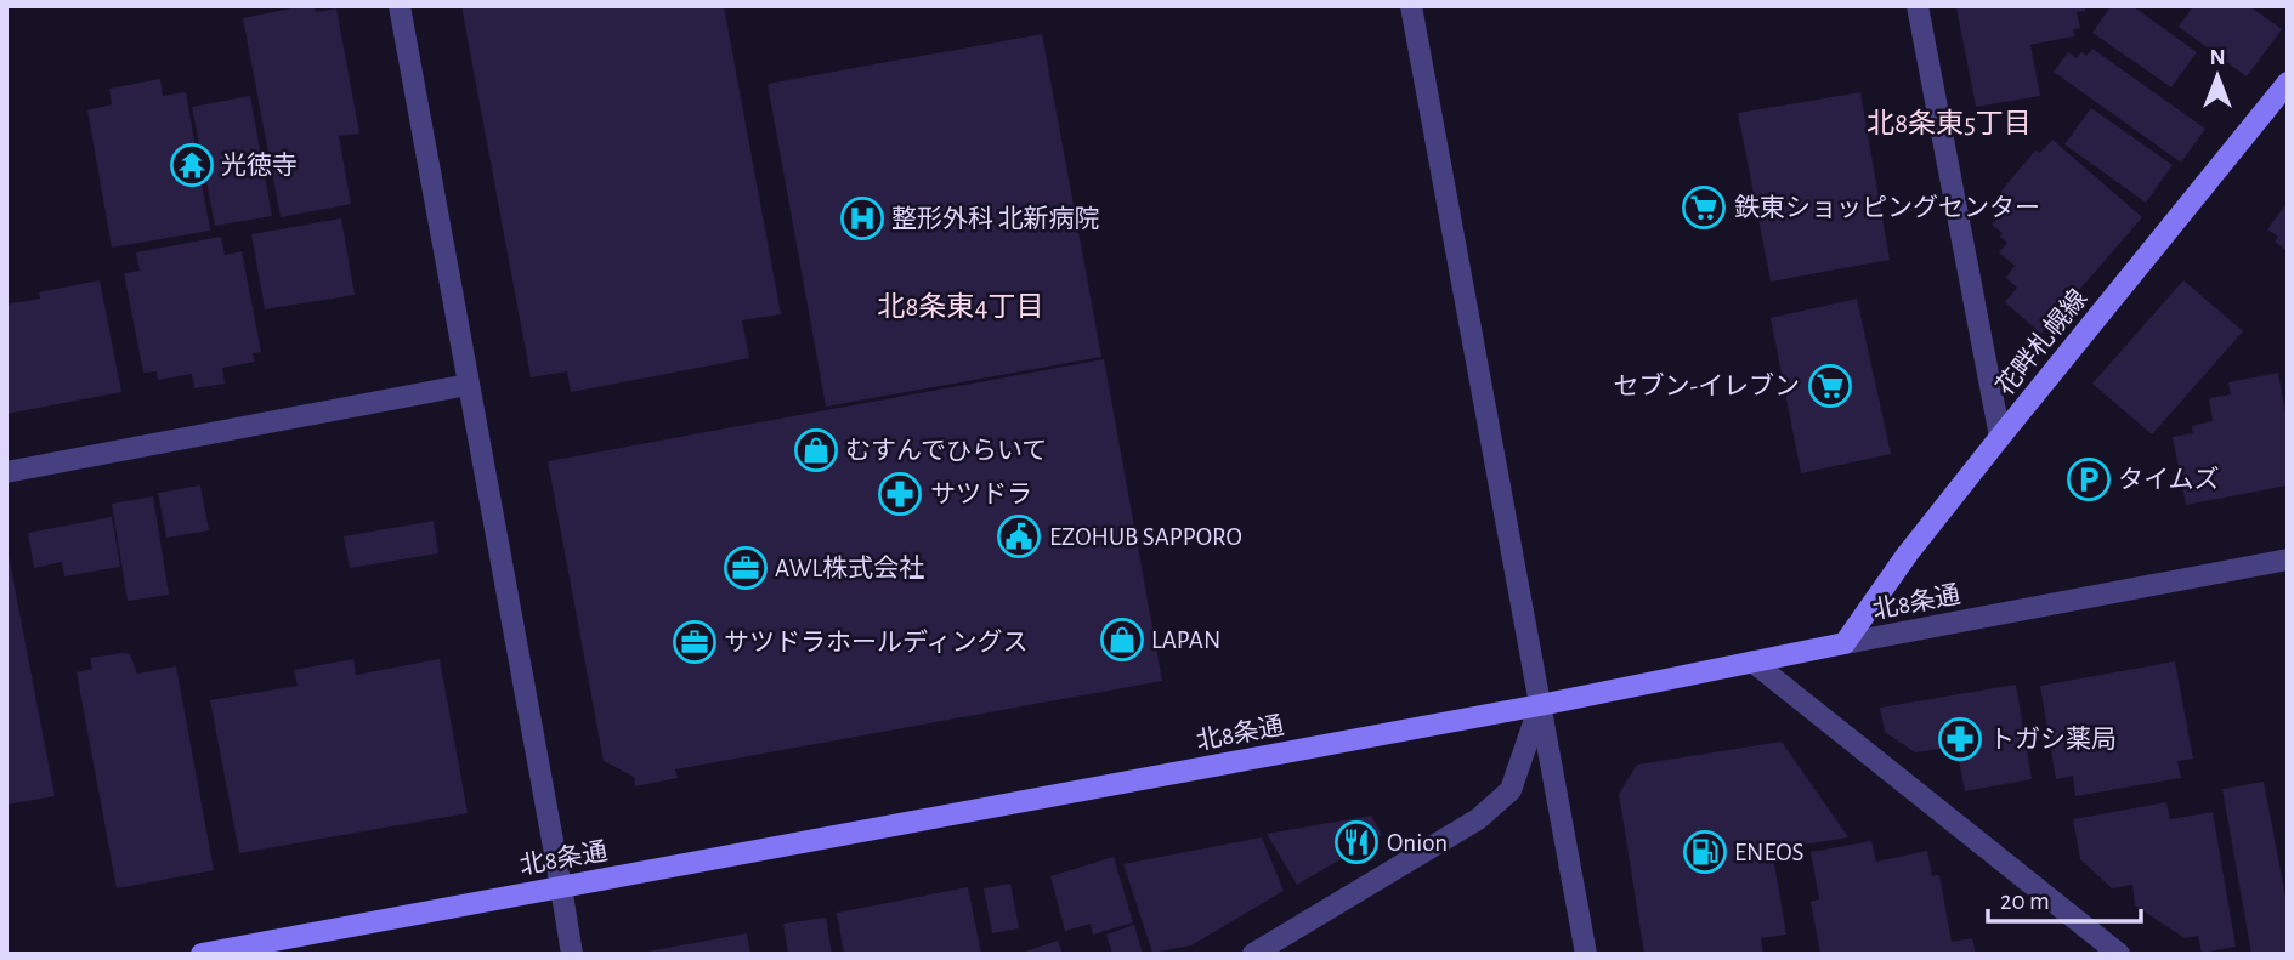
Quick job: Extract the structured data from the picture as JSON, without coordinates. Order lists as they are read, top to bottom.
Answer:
{
  "streets": {
    "main road": ["花畔札幌線", "北8条通"]
  },
  "crossings": [
    ["花畔札幌線", "北8条通"]
  ],
  "districts": ["北8条東5丁目", "北8条東4丁目"],
  "places": {
    "temple": ["光徳寺"],
    "supermarket": ["鉄東ショッピングセンター", "セブン-イレブン"],
    "hospital": ["整形外科 北新病院"],
    "shop": ["むすんでひらいて", "LAPAN"],
    "parking": ["タイムズ"],
    "pharmacy": ["サツドラ", "トガシ薬局"],
    "public building": ["EZOHUB SAPPORO"],
    "office": ["AWL株式会社", "サツドラホールディングス"],
    "restaurant": ["Onion"],
    "fuel station": ["ENEOS"]
  },
  "scale_bar": "20 m",
  "north": "top"
}
